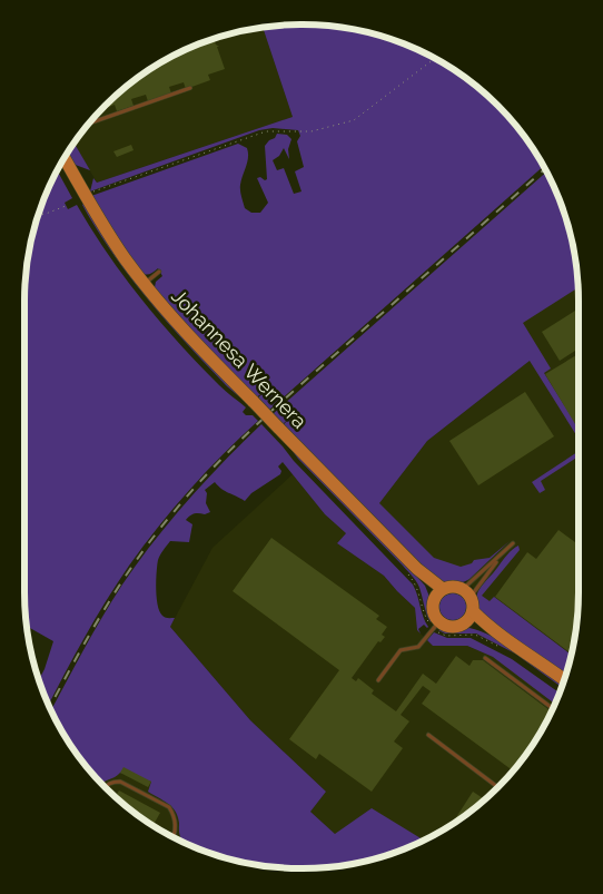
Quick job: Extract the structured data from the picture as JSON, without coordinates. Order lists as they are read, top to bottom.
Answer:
{
  "streets": {
    "main road": ["Johannesa Wernera"]
  }
}
